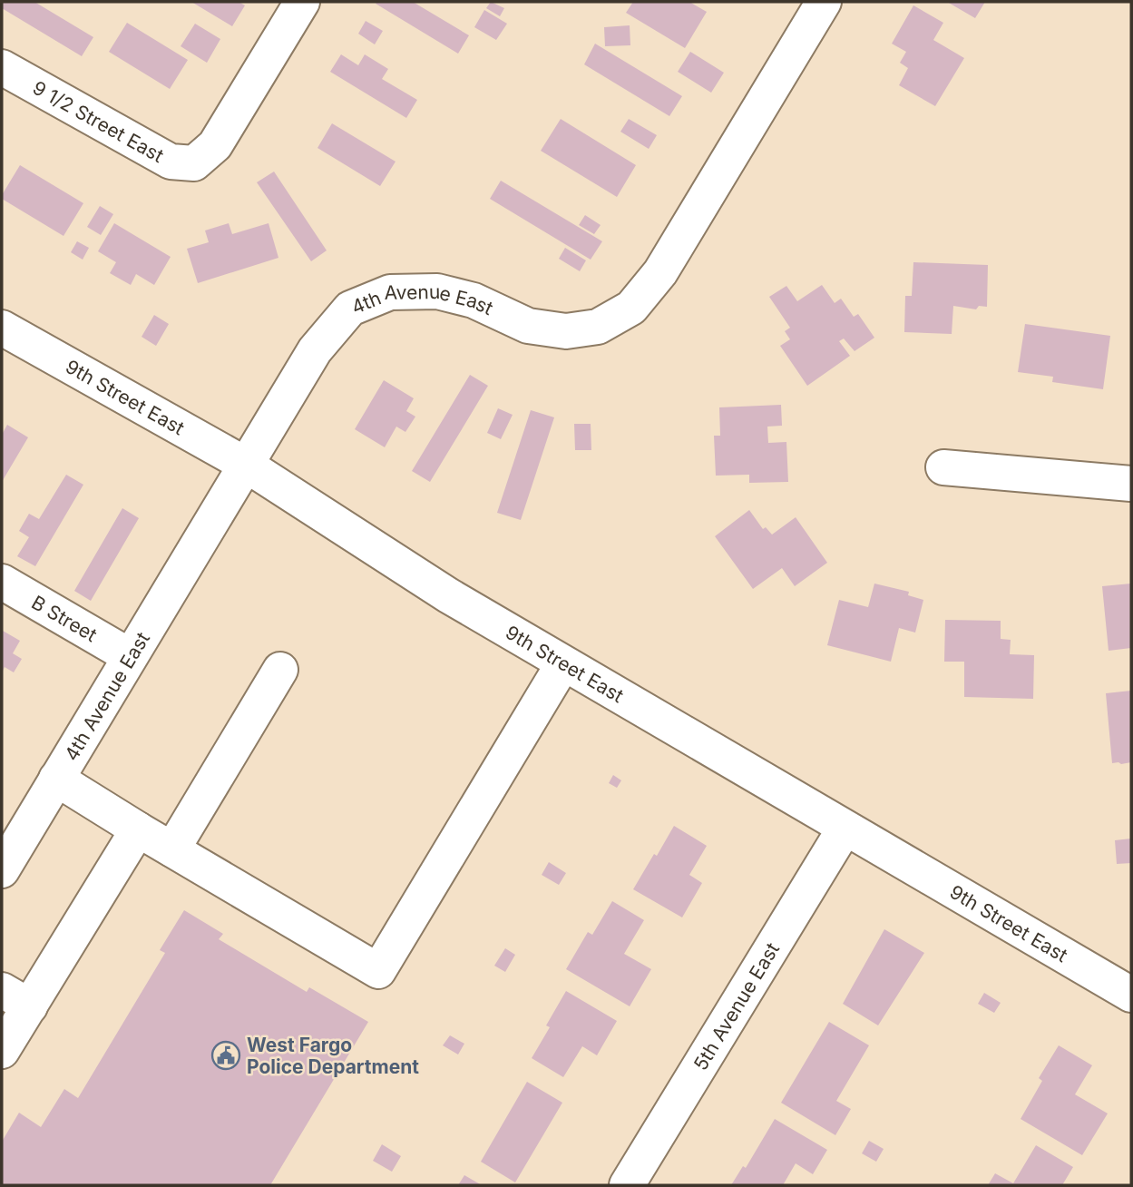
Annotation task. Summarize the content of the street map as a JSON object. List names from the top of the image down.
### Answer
{
  "streets": {
    "street": [
      "9 1/2 Street East",
      "4th Avenue East",
      "9th Street East",
      "B Street",
      "5th Avenue East"
    ]
  },
  "crossings": [
    ["4th Avenue East", "9th Street East"],
    ["4th Avenue East", "B Street"],
    ["9th Street East", "5th Avenue East"]
  ],
  "places": {
    "public building": ["West Fargo Police Department"]
  }
}
